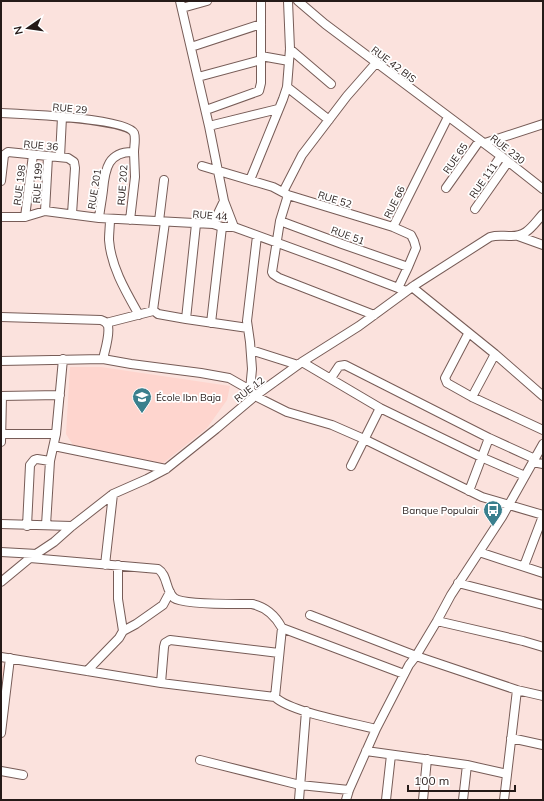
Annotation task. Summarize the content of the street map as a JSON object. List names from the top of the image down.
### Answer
{
  "streets": {
    "street": [
      "RUE 42 BIS",
      "RUE 29",
      "RUE 36",
      "RUE 230",
      "RUE 65",
      "RUE 111",
      "RUE 199",
      "RUE 198",
      "RUE 202",
      "RUE 201",
      "RUE 52",
      "RUE 66",
      "RUE 44",
      "RUE 51",
      "RUE 12"
    ]
  },
  "crossings": [
    ["RUE 42 BIS", "RUE 230"],
    ["RUE 42 BIS", "RUE 65"],
    ["RUE 42 BIS", "RUE 66"],
    ["RUE 29", "RUE 202"],
    ["RUE 29", "RUE 201"],
    ["RUE 36", "RUE 199"],
    ["RUE 36", "RUE 198"],
    ["RUE 36", "RUE 44"],
    ["RUE 230", "RUE 65"],
    ["RUE 230", "RUE 111"],
    ["RUE 199", "RUE 44"],
    ["RUE 198", "RUE 44"],
    ["RUE 202", "RUE 201"],
    ["RUE 202", "RUE 44"],
    ["RUE 201", "RUE 44"],
    ["RUE 52", "RUE 66"],
    ["RUE 66", "RUE 44"],
    ["RUE 66", "RUE 51"],
    ["RUE 44", "RUE 12"]
  ],
  "places": {
    "school or university": ["École Ibn Baja"],
    "bus stop": ["Banque Populair"]
  },
  "scale_bar": "100 m",
  "north": "left"
}
